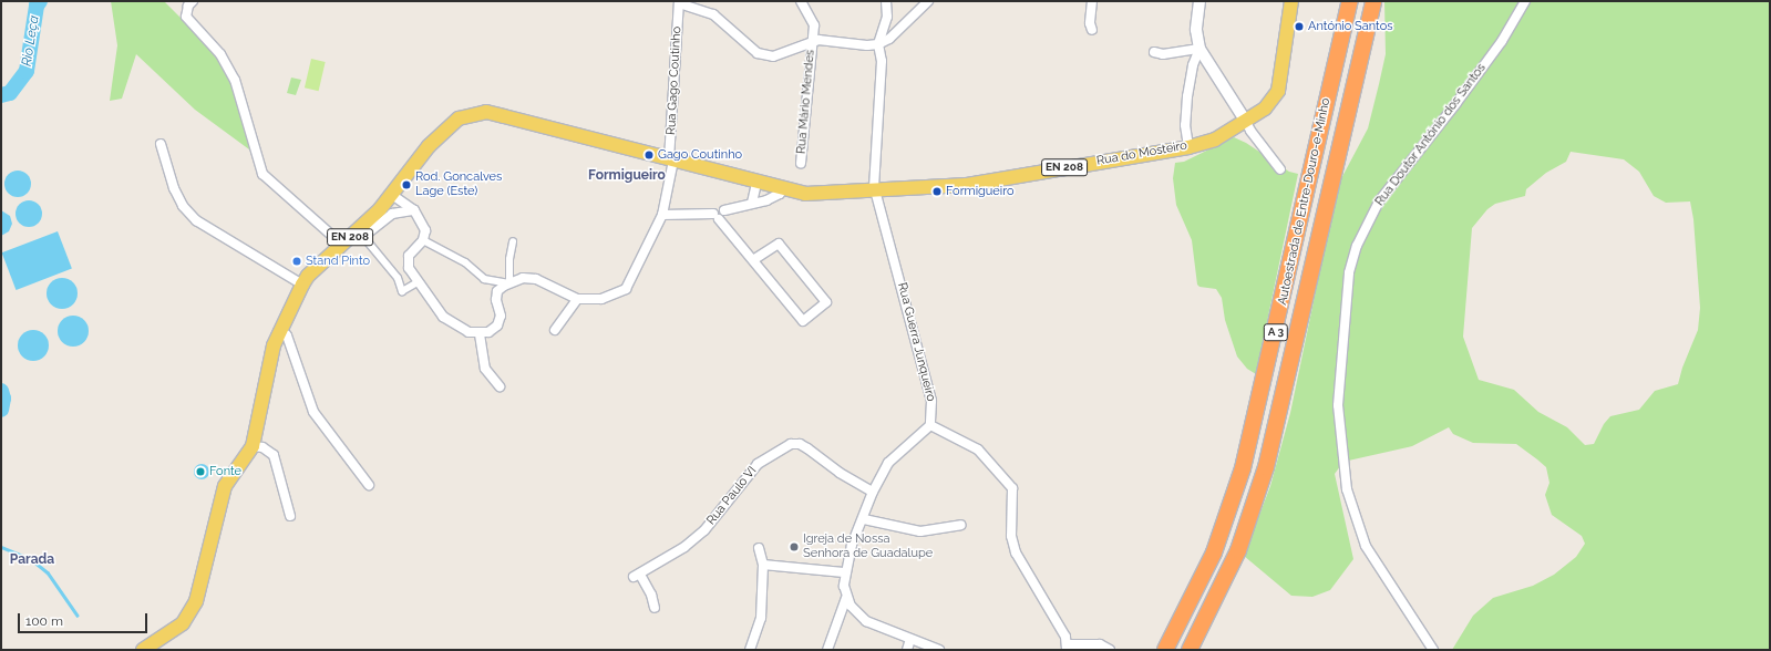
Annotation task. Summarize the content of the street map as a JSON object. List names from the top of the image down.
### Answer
{
  "streets": {
    "highway": ["Autoestrada de Entre-Douro-e-Minho", "A 3"],
    "main road": ["Rua do Mosteiro", "EN 208"],
    "street": [
      "Rua Gago Coutinho",
      "Rua Mário Mendes",
      "Rua Doutor António dos Santos",
      "Rua Guerra Junqueiro",
      "Rua Paulo VI"
    ]
  },
  "crossings": [
    ["Rua Gago Coutinho", "EN 208"],
    ["Rua do Mosteiro", "EN 208"],
    ["Rua do Mosteiro", "Rua Guerra Junqueiro"]
  ],
  "districts": ["Formigueiro", "Parada"],
  "water": ["Rio Leça"],
  "places": [
    "António Santos",
    "Gago Coutinho",
    "Rod. Goncalves Lage (Este)",
    "Formigueiro",
    "Stand Pinto",
    "Fonte",
    "Igreja de Nossa Senhora de Guadalupe"
  ],
  "scale_bar": "100 m"
}
